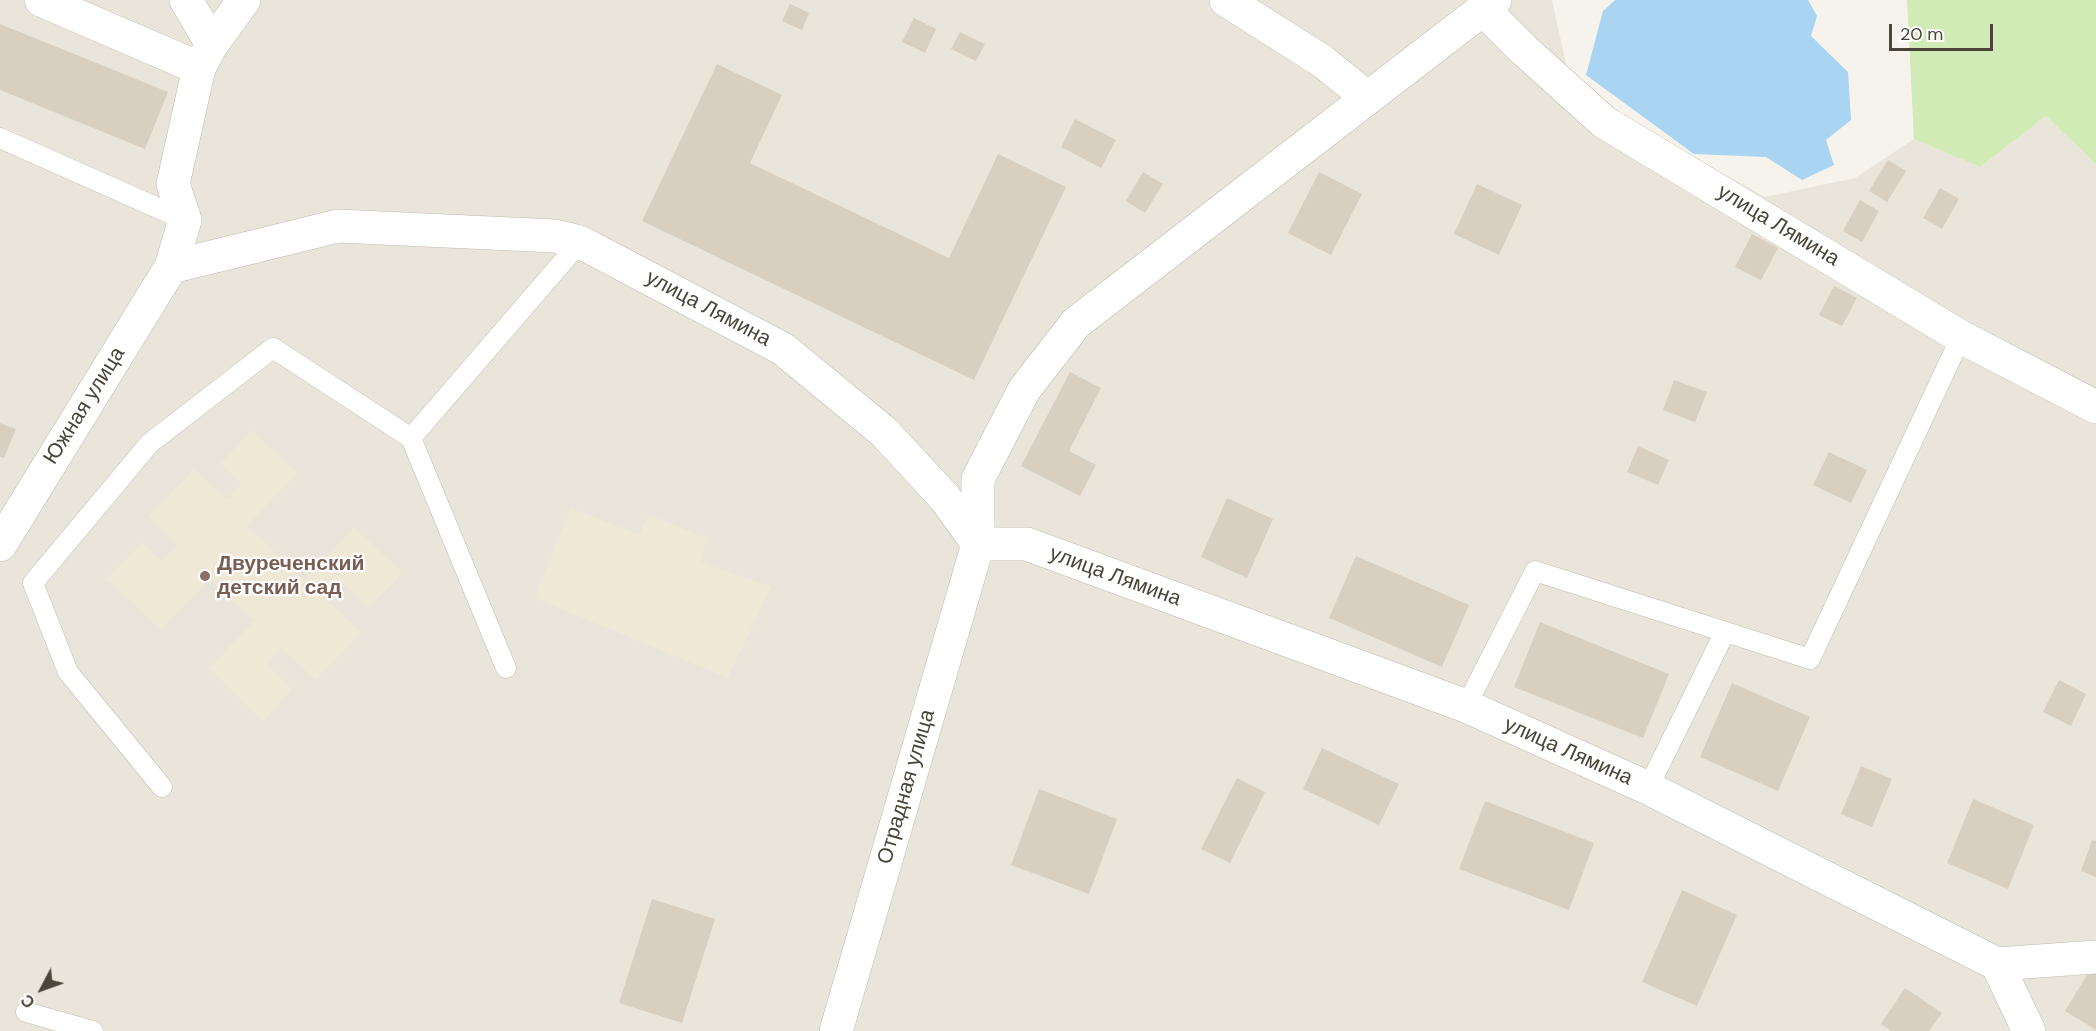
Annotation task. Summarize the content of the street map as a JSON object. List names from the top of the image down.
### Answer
{
  "streets": {
    "street": ["улица Лямина", "Южная улица", "Отрадная улица"]
  },
  "crossings": [
    ["улица Лямина", "Южная улица"],
    ["улица Лямина", "Отрадная улица"]
  ],
  "places": ["Двуреченский детский сад"],
  "scale_bar": "20 m",
  "north": "bottom left"
}
